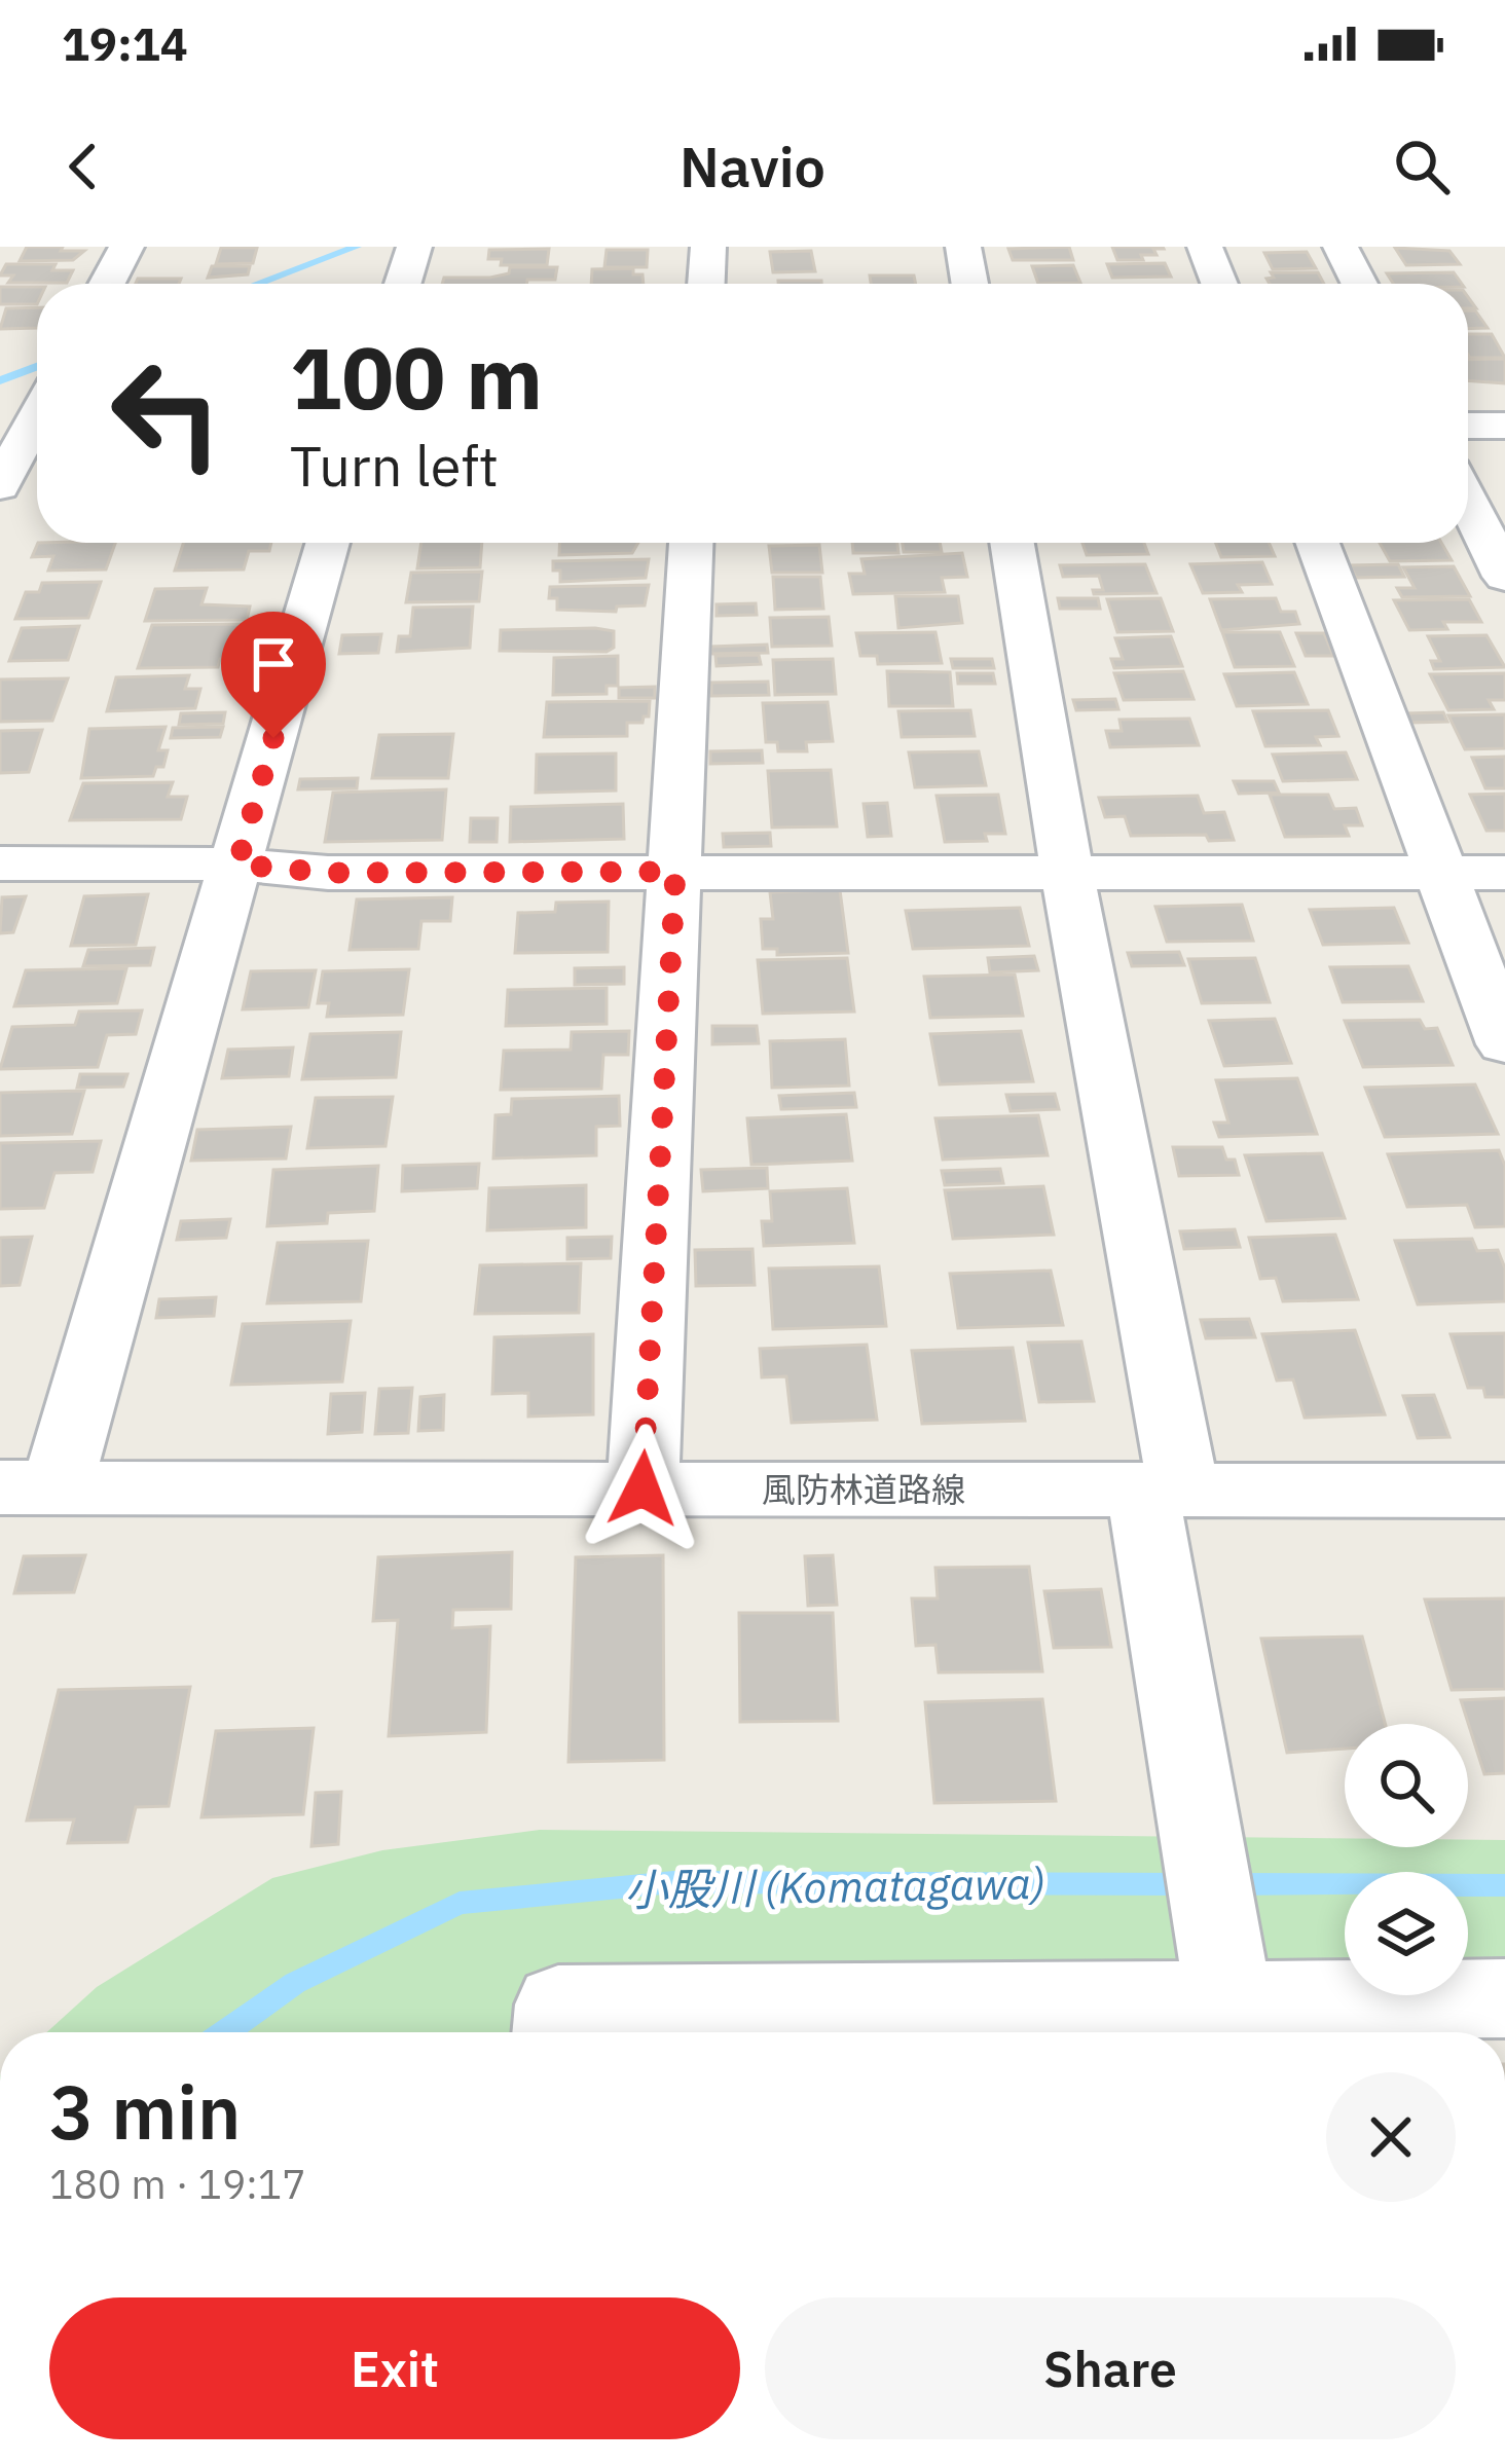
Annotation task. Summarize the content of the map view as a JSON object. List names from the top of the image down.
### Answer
{
  "streets": {
    "street": ["風防林道路線"]
  },
  "water": ["小股川 (Komatagawa)"],
  "page": {
    "status": "19:14",
    "header": "Navio",
    "turn": ["100 m", "Turn left"],
    "heading": ["3 min", "180 m · 19:17"],
    "buttons": ["Exit", "Share"]
  }
}
